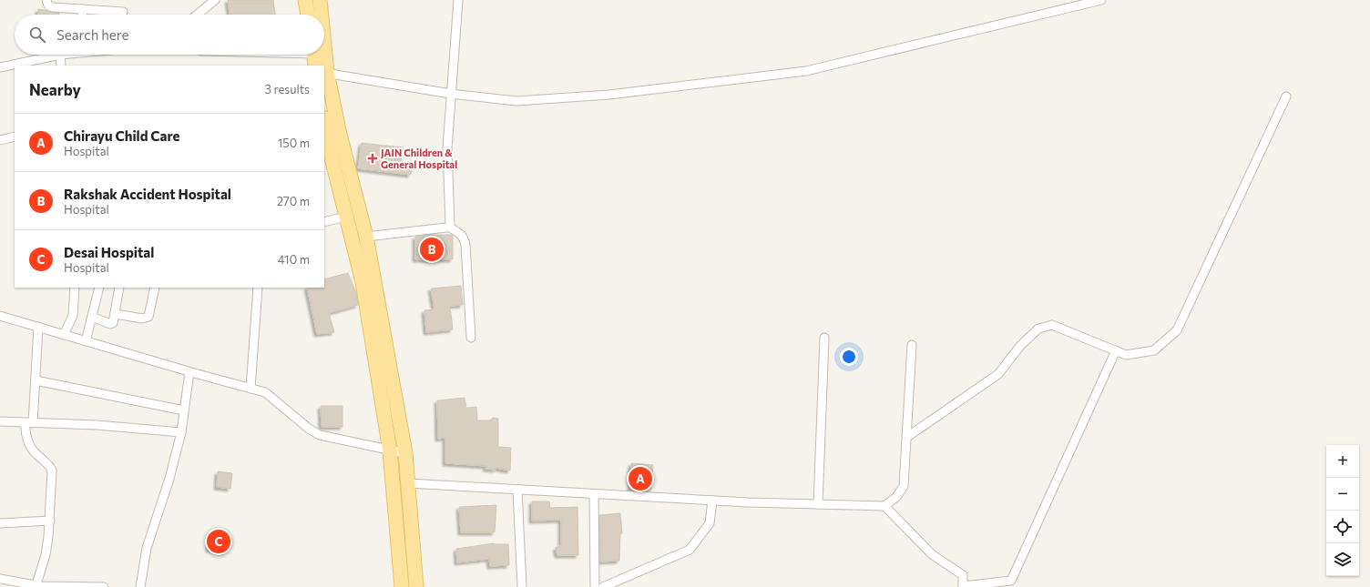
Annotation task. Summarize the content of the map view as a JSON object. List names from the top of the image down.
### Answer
{
  "places": {
    "health": ["JAIN Children & General Hospital"]
  },
  "page": {
    "search": "Search here",
    "heading": ["Nearby", "3 results"],
    "list": [
      {
        "mark": "A",
        "name": "Chirayu Child Care",
        "note": "Hospital",
        "value": "150 m"
      },
      {
        "mark": "B",
        "name": "Rakshak Accident Hospital",
        "note": "Hospital",
        "value": "270 m"
      },
      {
        "mark": "C",
        "name": "Desai Hospital",
        "note": "Hospital",
        "value": "410 m"
      }
    ],
    "pins": ["B", "A", "C"],
    "map_buttons": ["+", "−"]
  }
}
